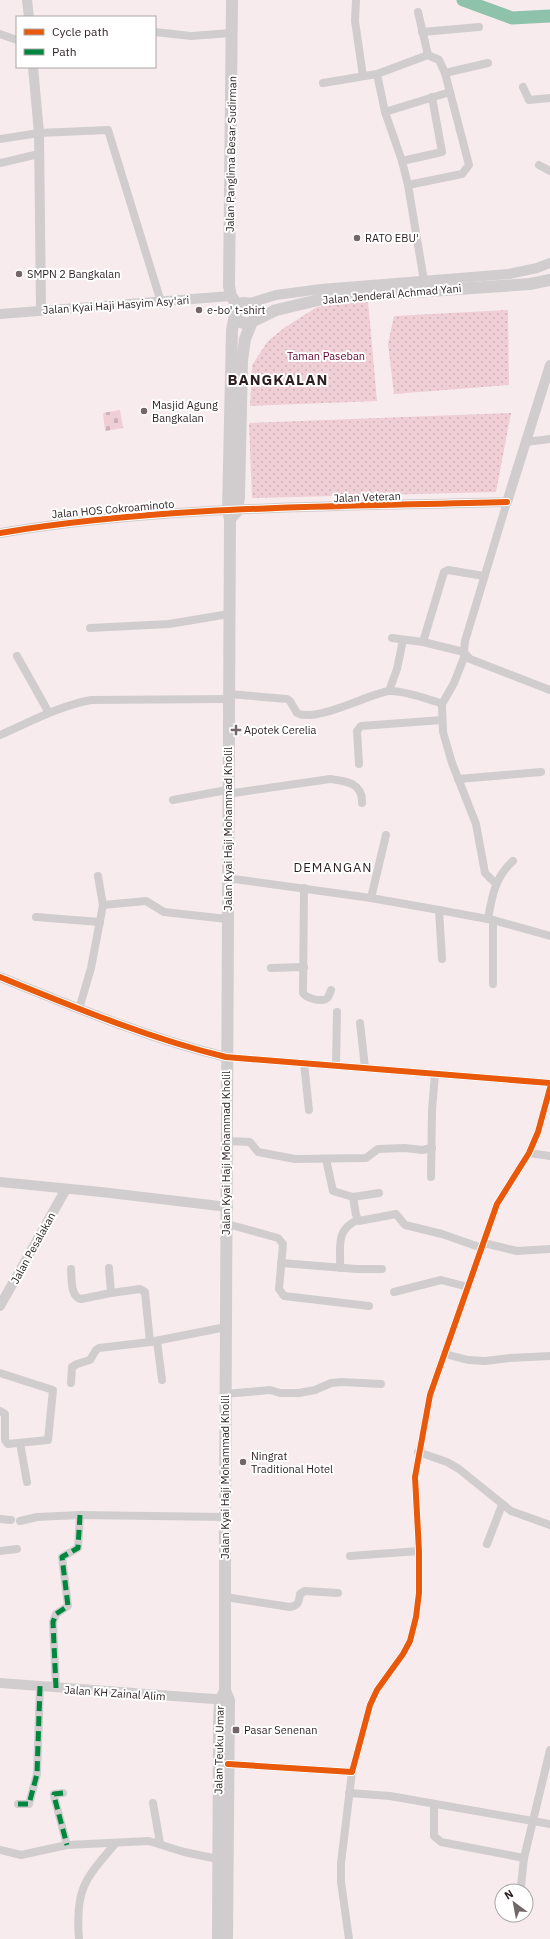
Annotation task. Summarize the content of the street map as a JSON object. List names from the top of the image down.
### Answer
{
  "streets": {
    "main road": [
      "Jalan Panglima Besar Sudirman",
      "Jalan Jenderal Achmad Yani",
      "Jalan Kyai Haji Mohammad Kholil",
      "Jalan Teuku Umar"
    ],
    "street": [
      "Jalan Kyai Haji Hasyim Asy'ari",
      "Jalan Veteran",
      "Jalan HOS Cokroaminoto",
      "Jalan Pesalakan",
      "Jalan KH Zainal Alim"
    ]
  },
  "crossings": [
    ["Jalan Panglima Besar Sudirman", "Jalan Jenderal Achmad Yani"],
    ["Jalan Panglima Besar Sudirman", "Jalan Kyai Haji Hasyim Asy'ari"],
    ["Jalan Panglima Besar Sudirman", "Jalan Kyai Haji Mohammad Kholil"],
    ["Jalan Jenderal Achmad Yani", "Jalan Kyai Haji Hasyim Asy'ari"],
    ["Jalan Veteran", "Jalan HOS Cokroaminoto"],
    ["Jalan Veteran", "Jalan Kyai Haji Mohammad Kholil"],
    ["Jalan HOS Cokroaminoto", "Jalan Kyai Haji Mohammad Kholil"],
    ["Jalan Kyai Haji Mohammad Kholil", "Jalan KH Zainal Alim"],
    ["Jalan Kyai Haji Mohammad Kholil", "Jalan Teuku Umar"],
    ["Jalan KH Zainal Alim", "Jalan Teuku Umar"]
  ],
  "districts": ["BANGKALAN", "DEMANGAN"],
  "parks": ["Taman Paseban"],
  "places": {
    "other": [
      "RATO EBU'",
      "SMPN 2 Bangkalan",
      "e-bo' t-shirt",
      "Masjid Agung Bangkalan",
      "Ningrat Traditional Hotel"
    ],
    "health": ["Apotek Cerelia"],
    "transit": ["Pasar Senenan"]
  },
  "legend": ["Cycle path", "Path"],
  "north": "top left"
}
